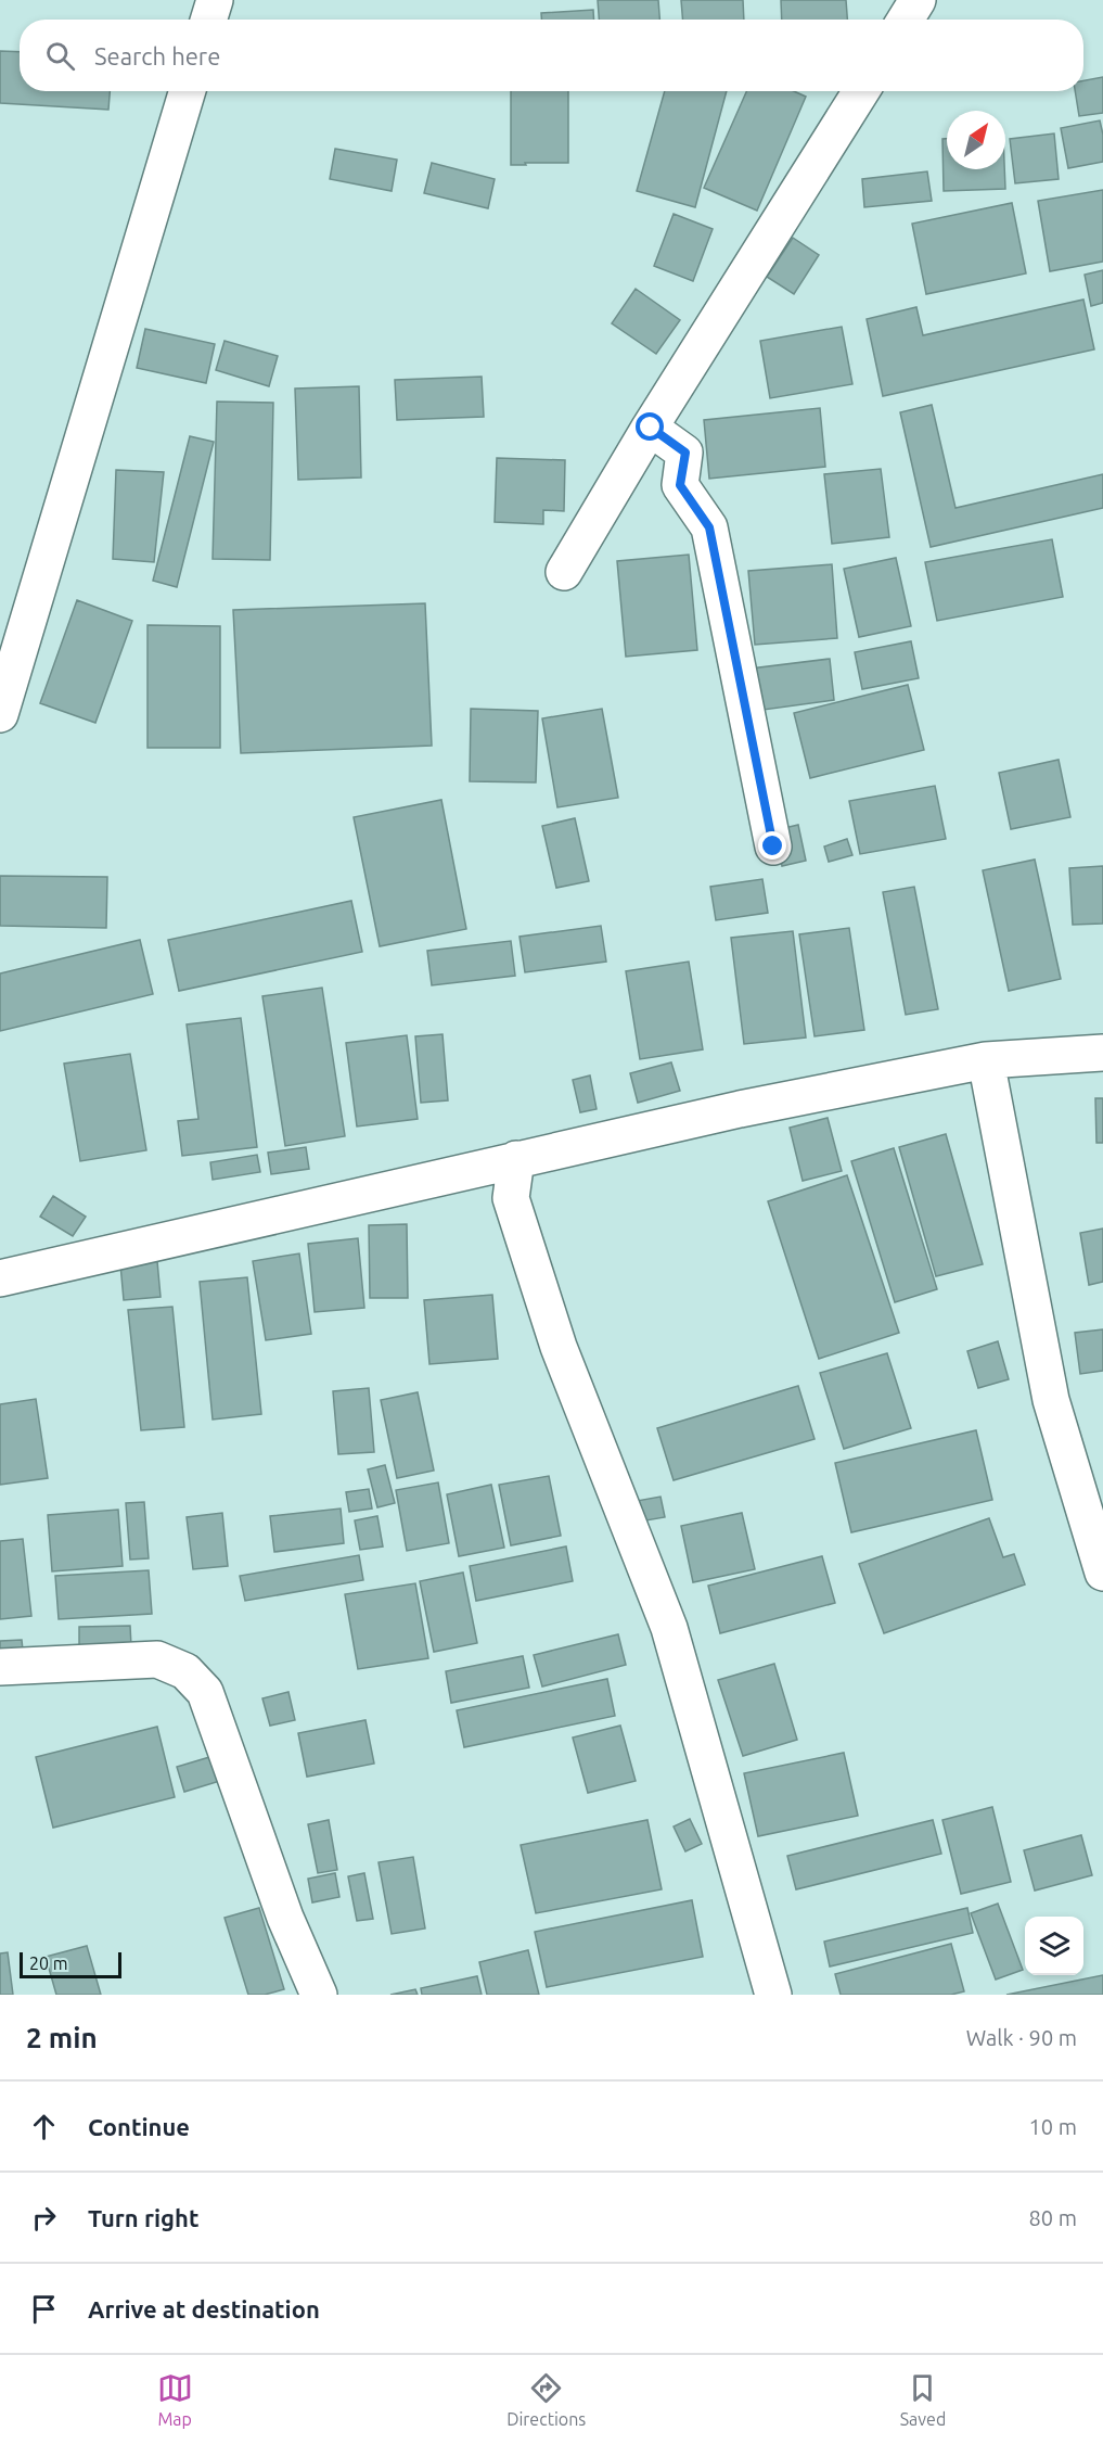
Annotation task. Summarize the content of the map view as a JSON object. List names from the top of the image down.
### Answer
{
  "scale_bar": "20 m",
  "north": "top right",
  "page": {
    "search": "Search here",
    "scale": "20 m",
    "heading": ["2 min", "Walk · 90 m"],
    "list": [
      ["Continue", "10 m"],
      ["Turn right", "80 m"],
      "Arrive at destination"
    ],
    "nav": ["Map", "Directions", "Saved"]
  }
}
